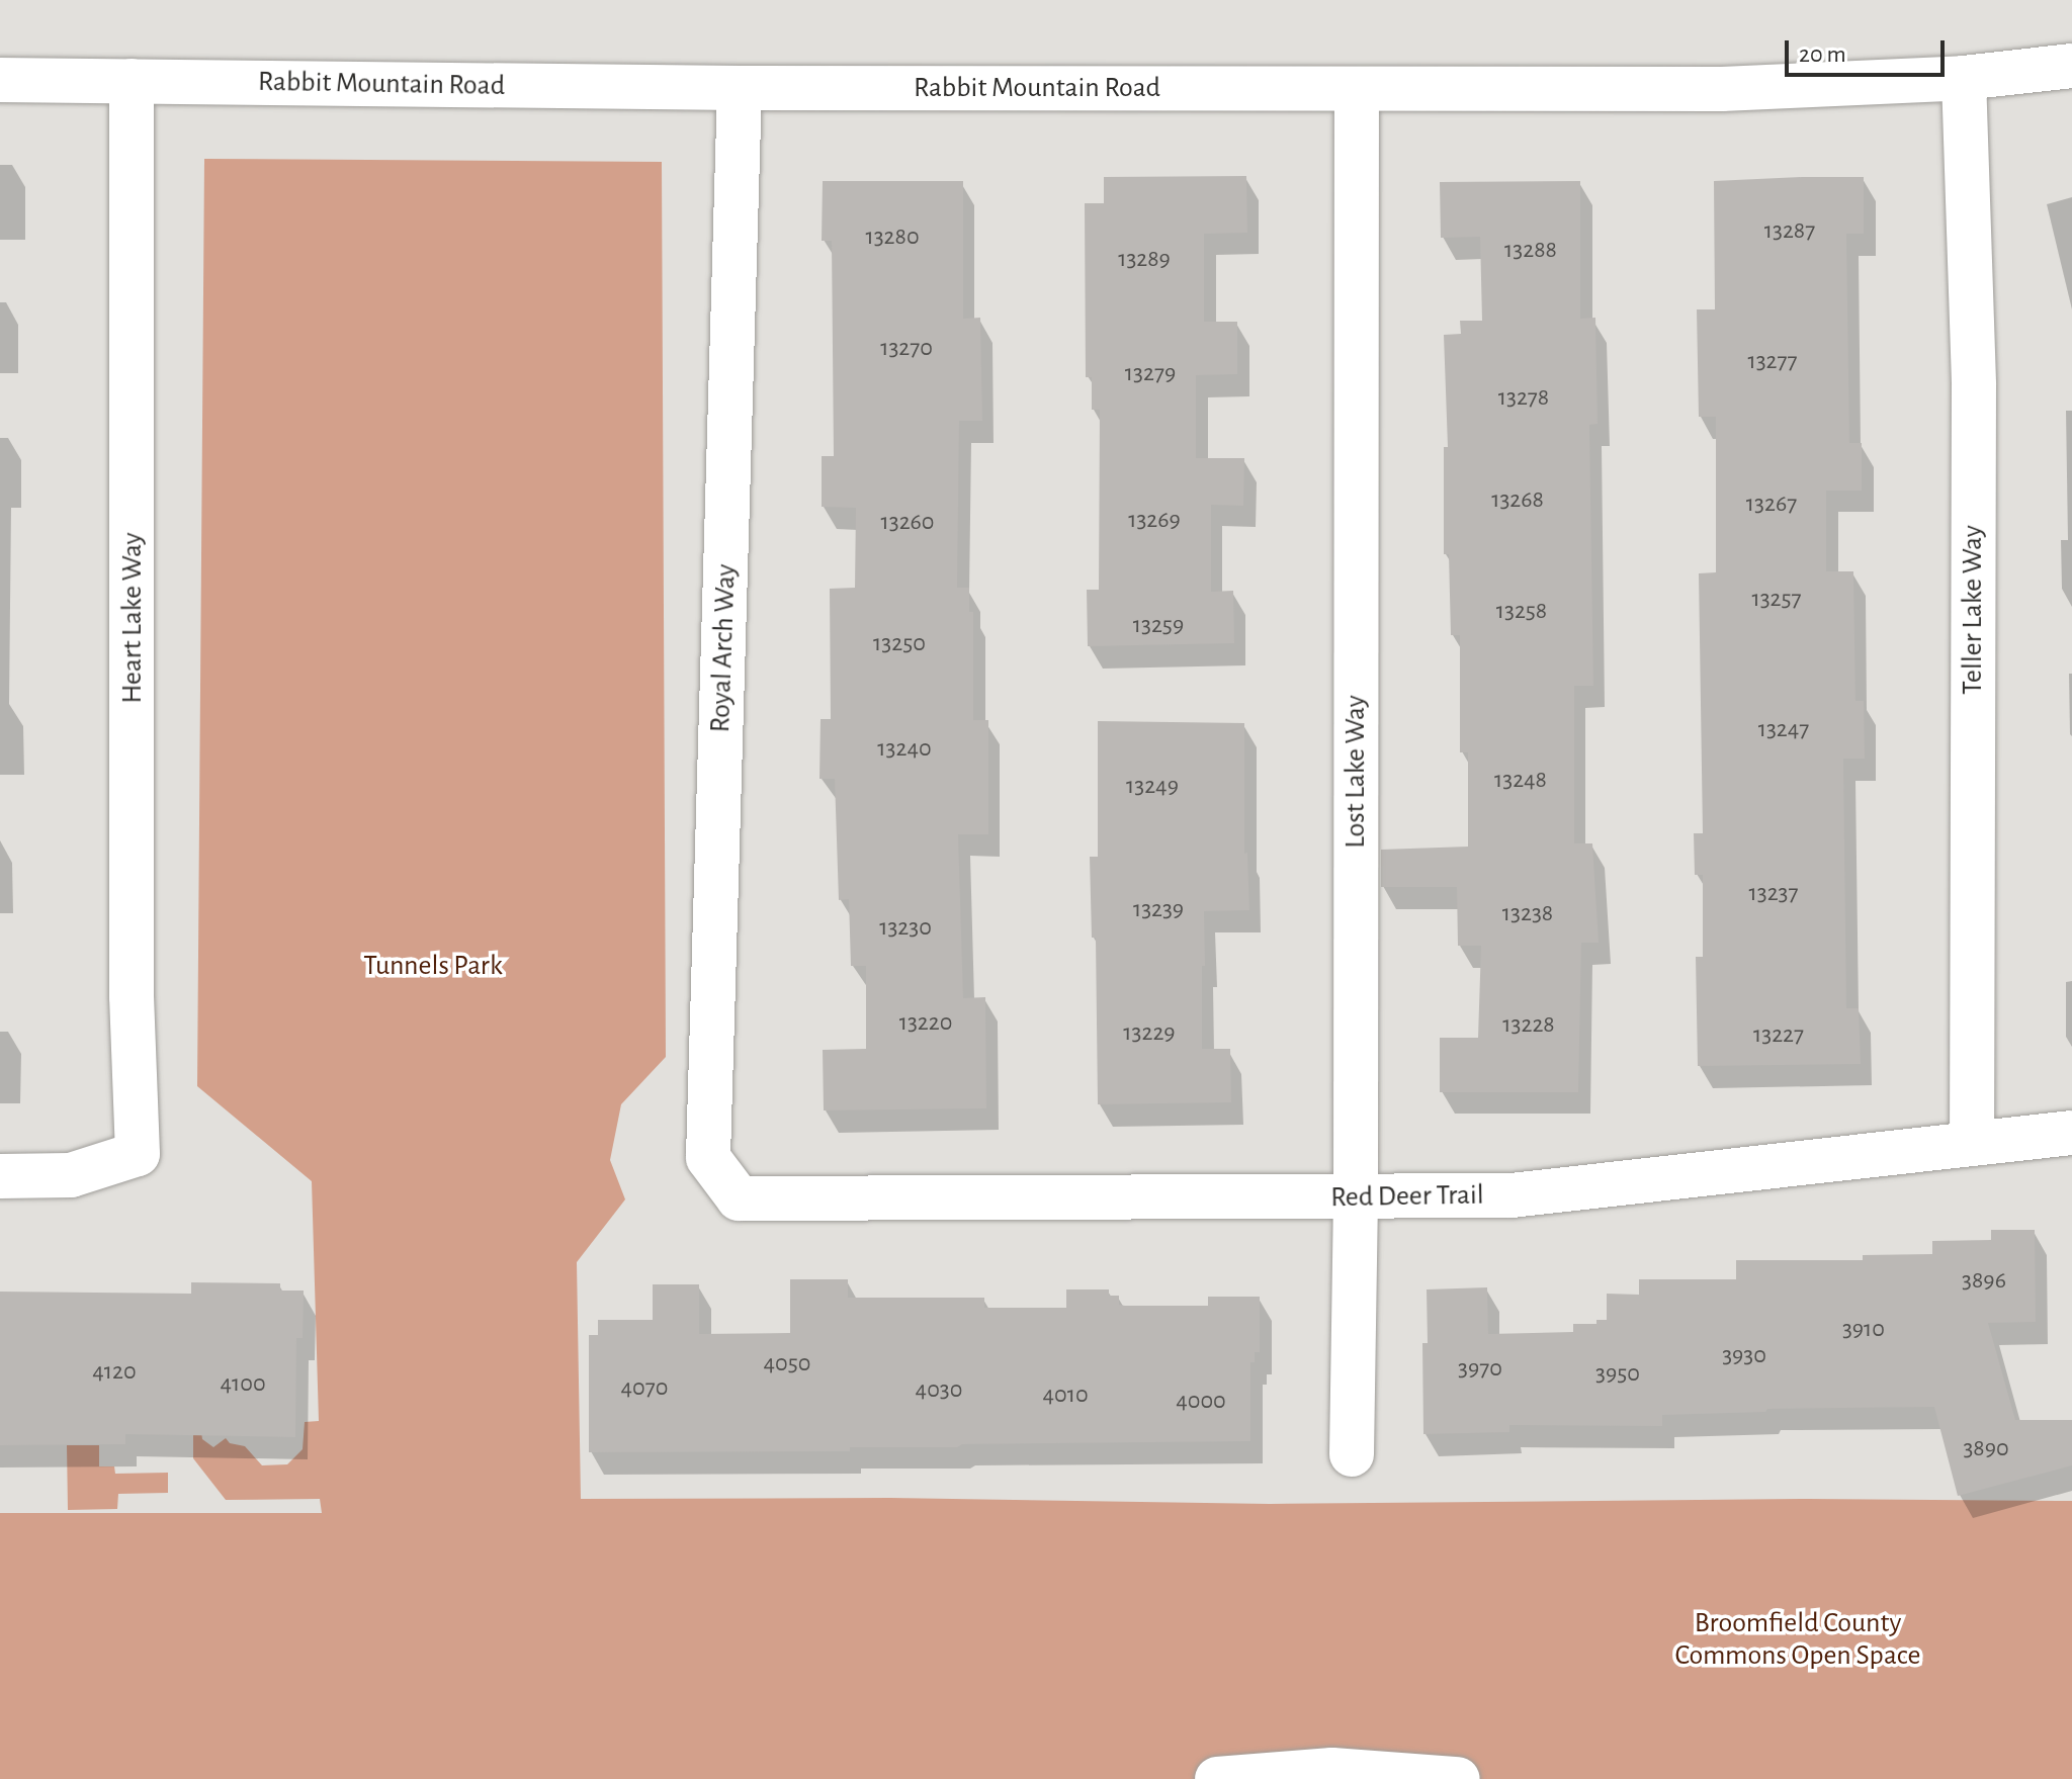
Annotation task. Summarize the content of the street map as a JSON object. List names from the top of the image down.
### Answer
{
  "streets": {
    "street": [
      "Rabbit Mountain Road",
      "Teller Lake Way",
      "Heart Lake Way",
      "Royal Arch Way",
      "Lost Lake Way",
      "Red Deer Trail"
    ]
  },
  "crossings": [
    ["Rabbit Mountain Road", "Teller Lake Way"],
    ["Rabbit Mountain Road", "Heart Lake Way"],
    ["Rabbit Mountain Road", "Royal Arch Way"],
    ["Rabbit Mountain Road", "Lost Lake Way"],
    ["Teller Lake Way", "Red Deer Trail"],
    ["Royal Arch Way", "Red Deer Trail"],
    ["Lost Lake Way", "Red Deer Trail"]
  ],
  "parks": ["Tunnels Park", "Broomfield County Commons Open Space"],
  "house_numbers": [
    "13287",
    "13280",
    "13288",
    "13289",
    "13270",
    "13277",
    "13279",
    "13278",
    "13268",
    "13267",
    "13269",
    "13260",
    "13257",
    "13258",
    "13259",
    "13250",
    "13247",
    "13240",
    "13248",
    "13249",
    "13237",
    "13239",
    "13238",
    "13230",
    "13220",
    "13228",
    "13229",
    "13227",
    "3896",
    "3910",
    "3930",
    "4050",
    "3970",
    "4120",
    "3950",
    "4100",
    "4070",
    "4030",
    "4010",
    "4000",
    "3890"
  ],
  "scale_bar": "20 m"
}
